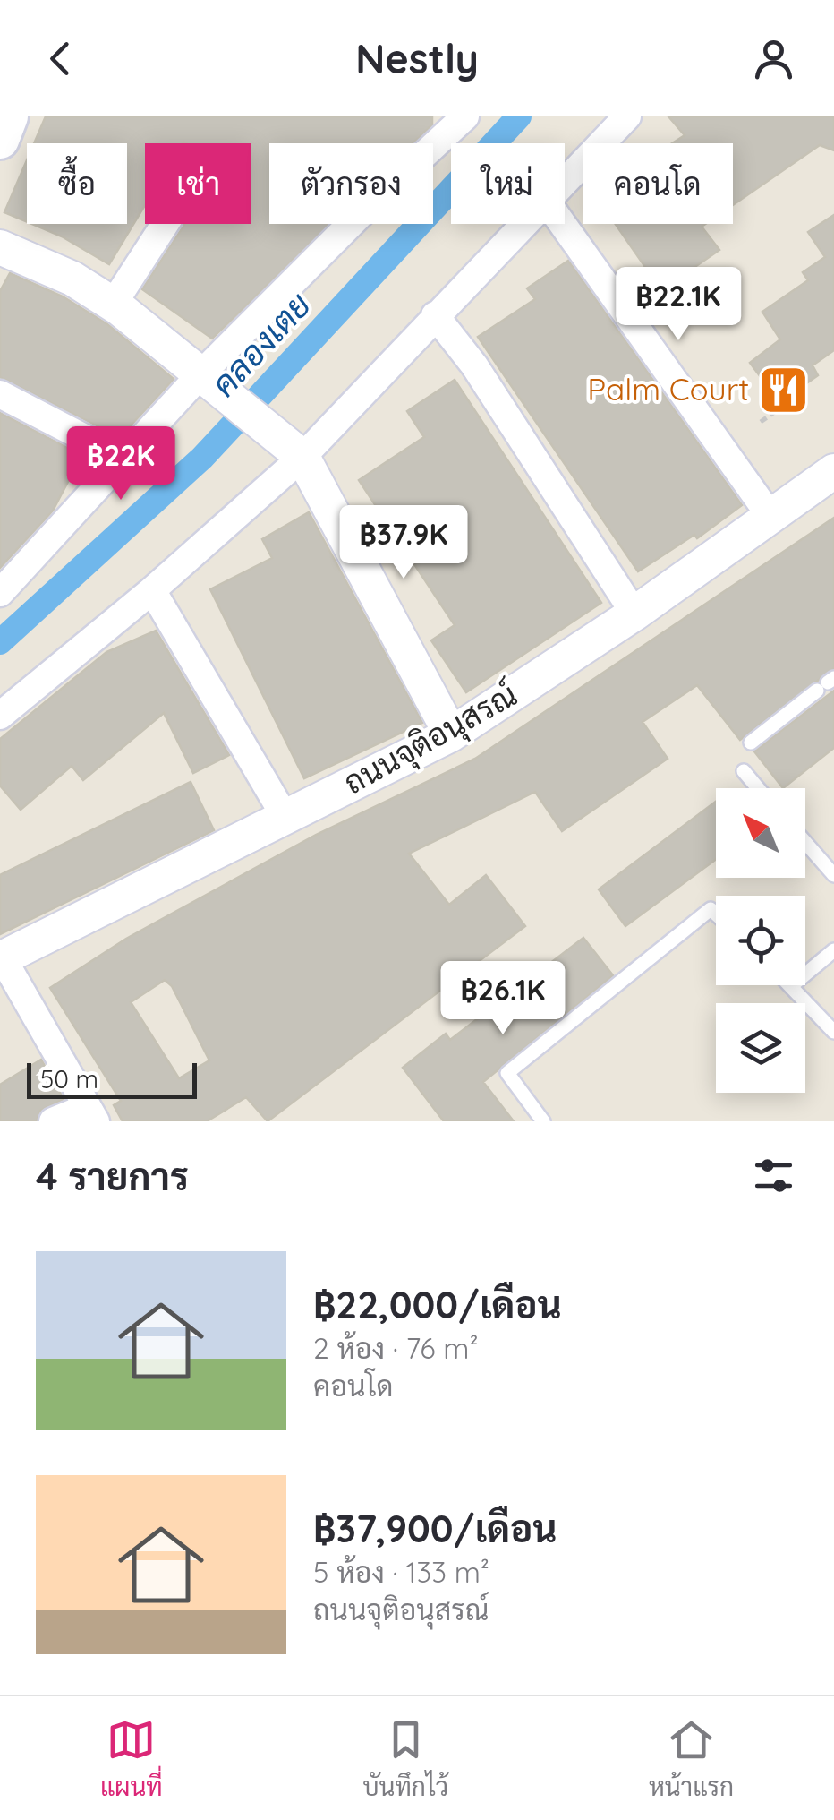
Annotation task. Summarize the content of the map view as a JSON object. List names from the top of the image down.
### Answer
{
  "streets": {
    "street": ["ถนนจุติอนุสรณ์"]
  },
  "water": ["คลองเตย"],
  "places": {
    "restaurant": ["Palm Court"]
  },
  "scale_bar": "50 m",
  "north": "top left",
  "page": {
    "header": "Nestly",
    "chip": [
      "ซื้อ",
      "เช่า",
      "ตัวกรอง",
      "ใหม่",
      "คอนโด"
    ],
    "price": [
      "฿22.1K",
      "฿22K",
      "฿37.9K",
      "฿26.1K"
    ],
    "scale": "50 m",
    "heading": "4 รายการ",
    "list": [
      {
        "name": "฿22,000/เดือน",
        "note": "2 ห้อง · 76 m² · คอนโด"
      },
      {
        "name": "฿37,900/เดือน",
        "note": "5 ห้อง · 133 m² · ถนนจุติอนุสรณ์"
      }
    ],
    "tabs": ["แผนที่", "บันทึกไว้", "หน้าแรก"]
  }
}
